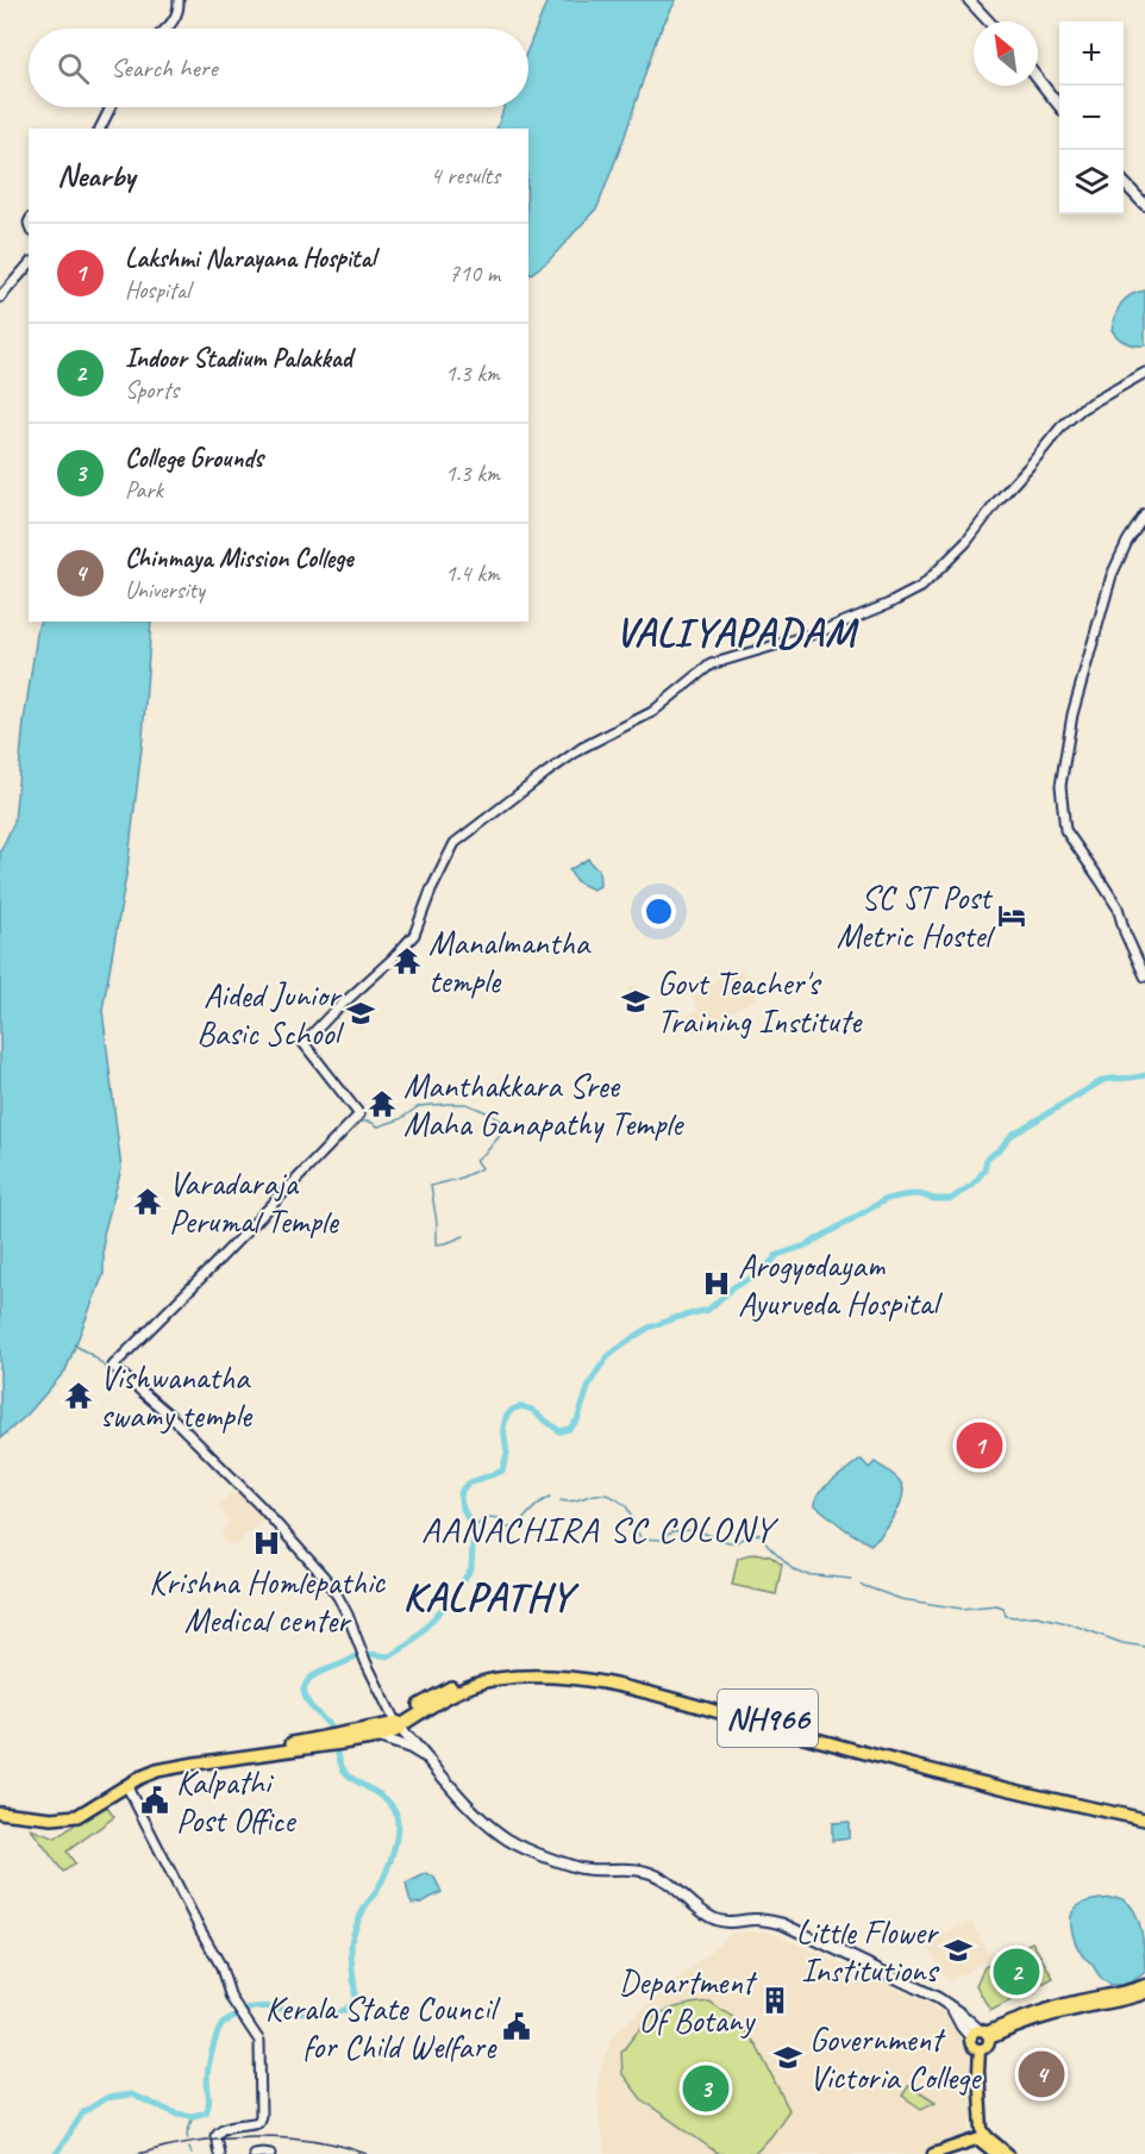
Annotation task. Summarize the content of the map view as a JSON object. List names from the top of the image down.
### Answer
{
  "streets": {
    "highway": ["NH966"]
  },
  "districts": ["VALIYAPADAM", "AANACHIRA SC COLONY", "KALPATHY"],
  "places": {
    "hotel": ["SC ST Post Metric Hostel"],
    "temple": [
      "Manalmantha temple",
      "Manthakkara Sree Maha Ganapathy Temple",
      "Varadaraja Perumal Temple",
      "Vishwanatha swamy temple"
    ],
    "school or university": [
      "Govt Teacher's Training Institute",
      "Aided Junior Basic School",
      "Little Flower Institutions",
      "Government Victoria College"
    ],
    "hospital": ["Arogyodayam Ayurveda Hospital", "Krishna Homlepathic Medical center"],
    "public building": ["Kalpathi Post Office", "Kerala State Council for Child Welfare"],
    "building": ["Department Of Botany"]
  },
  "north": "top left",
  "page": {
    "map_buttons": ["+", "−"],
    "search": "Search here",
    "heading": ["Nearby", "4 results"],
    "list": [
      {
        "mark": "1",
        "name": "Lakshmi Narayana Hospital",
        "note": "Hospital",
        "value": "710 m"
      },
      {
        "mark": "2",
        "name": "Indoor Stadium Palakkad",
        "note": "Sports",
        "value": "1.3 km"
      },
      {
        "mark": "3",
        "name": "College Grounds",
        "note": "Park",
        "value": "1.3 km"
      },
      {
        "mark": "4",
        "name": "Chinmaya Mission College",
        "note": "University",
        "value": "1.4 km"
      }
    ],
    "pins": [
      "1",
      "2",
      "4",
      "3"
    ]
  }
}
